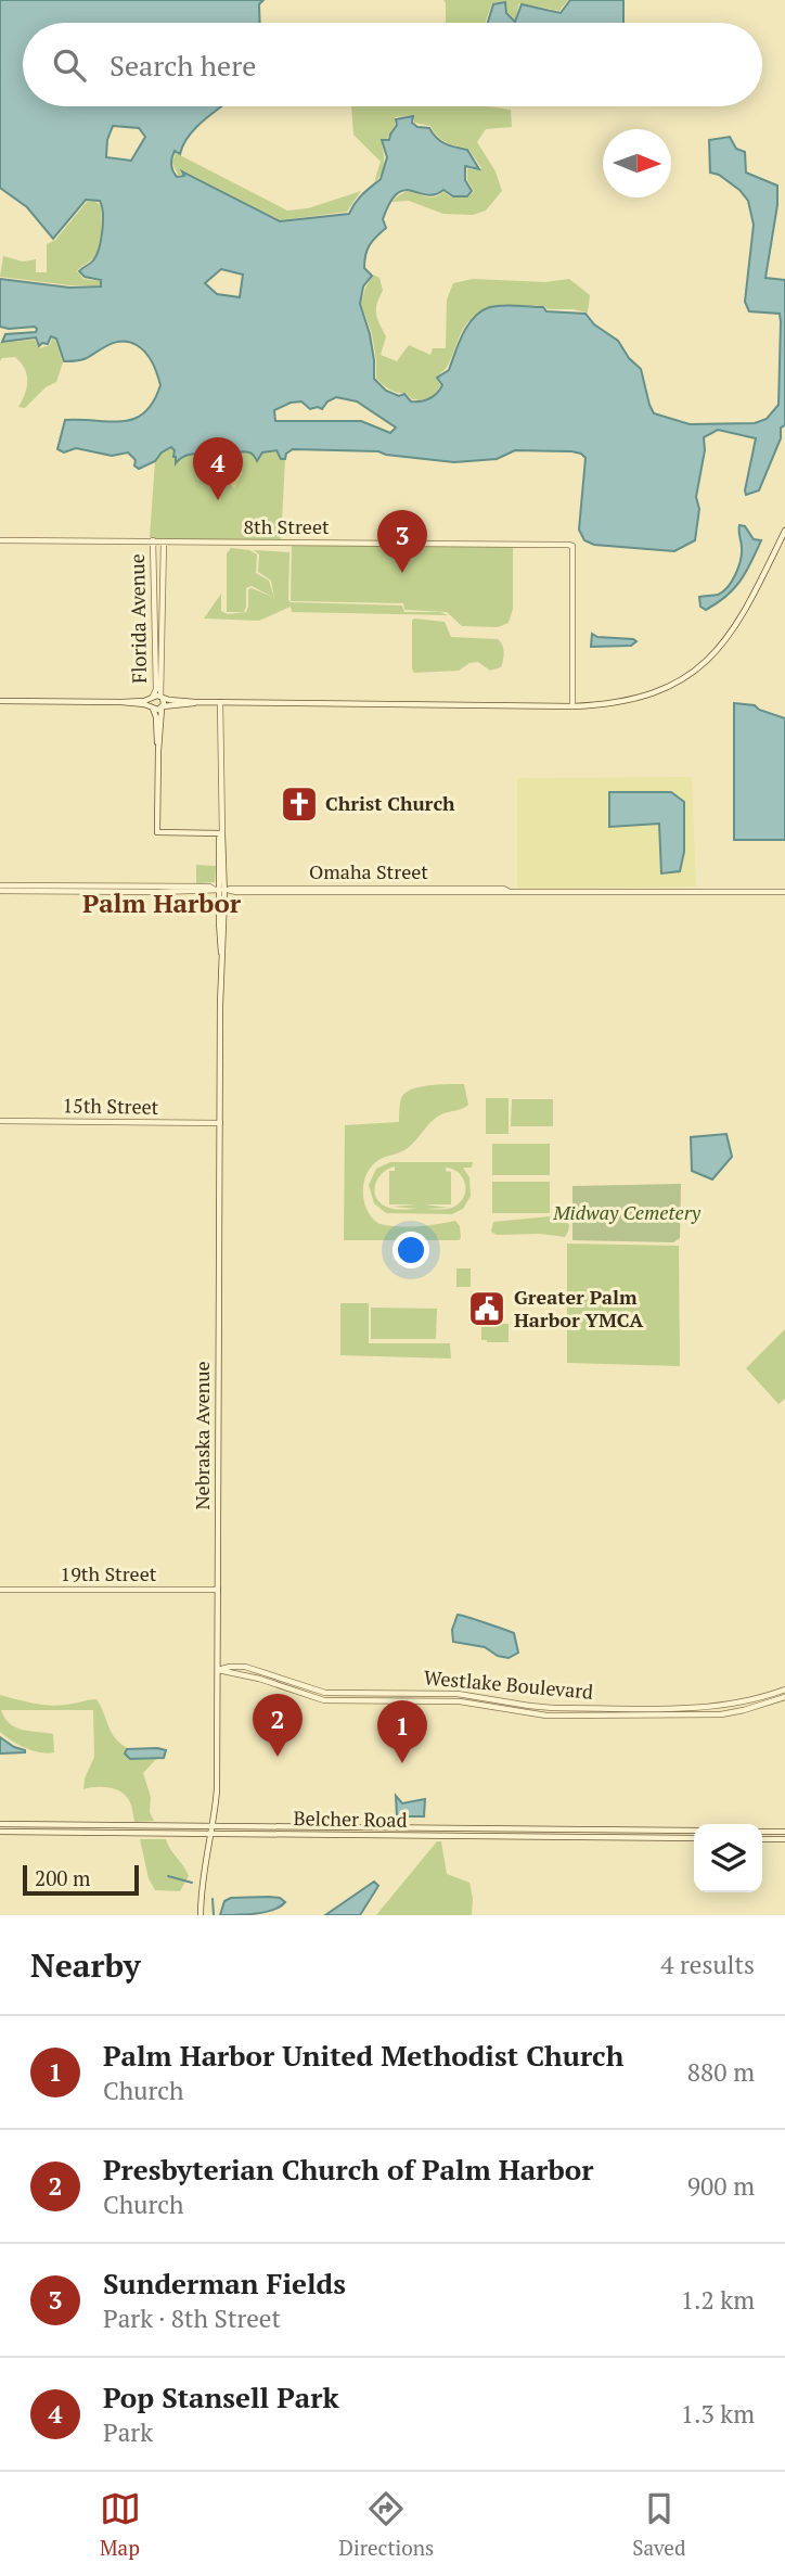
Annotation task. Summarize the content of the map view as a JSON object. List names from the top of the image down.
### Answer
{
  "streets": {
    "main road": [
      "8th Street",
      "Florida Avenue",
      "Omaha Street",
      "15th Street",
      "Nebraska Avenue",
      "19th Street",
      "Westlake Boulevard",
      "Belcher Road"
    ]
  },
  "crossings": [
    ["8th Street", "Florida Avenue"],
    ["Florida Avenue", "Nebraska Avenue"],
    ["Omaha Street", "Nebraska Avenue"],
    ["15th Street", "Nebraska Avenue"],
    ["Nebraska Avenue", "19th Street"],
    ["Nebraska Avenue", "Westlake Boulevard"],
    ["Nebraska Avenue", "Belcher Road"]
  ],
  "districts": ["Palm Harbor"],
  "parks": ["Midway Cemetery"],
  "places": {
    "church": ["Christ Church"],
    "public building": ["Greater Palm Harbor YMCA"]
  },
  "scale_bar": "200 m",
  "north": "right",
  "page": {
    "search": "Search here",
    "pins": [
      "4",
      "3",
      "2",
      "1"
    ],
    "scale": "200 m",
    "heading": ["Nearby", "4 results"],
    "list": [
      {
        "mark": "1",
        "name": "Palm Harbor United Methodist Church",
        "note": "Church",
        "value": "880 m"
      },
      {
        "mark": "2",
        "name": "Presbyterian Church of Palm Harbor",
        "note": "Church",
        "value": "900 m"
      },
      {
        "mark": "3",
        "name": "Sunderman Fields",
        "note": "Park · 8th Street",
        "value": "1.2 km"
      },
      {
        "mark": "4",
        "name": "Pop Stansell Park",
        "note": "Park",
        "value": "1.3 km"
      }
    ],
    "nav": ["Map", "Directions", "Saved"]
  }
}
